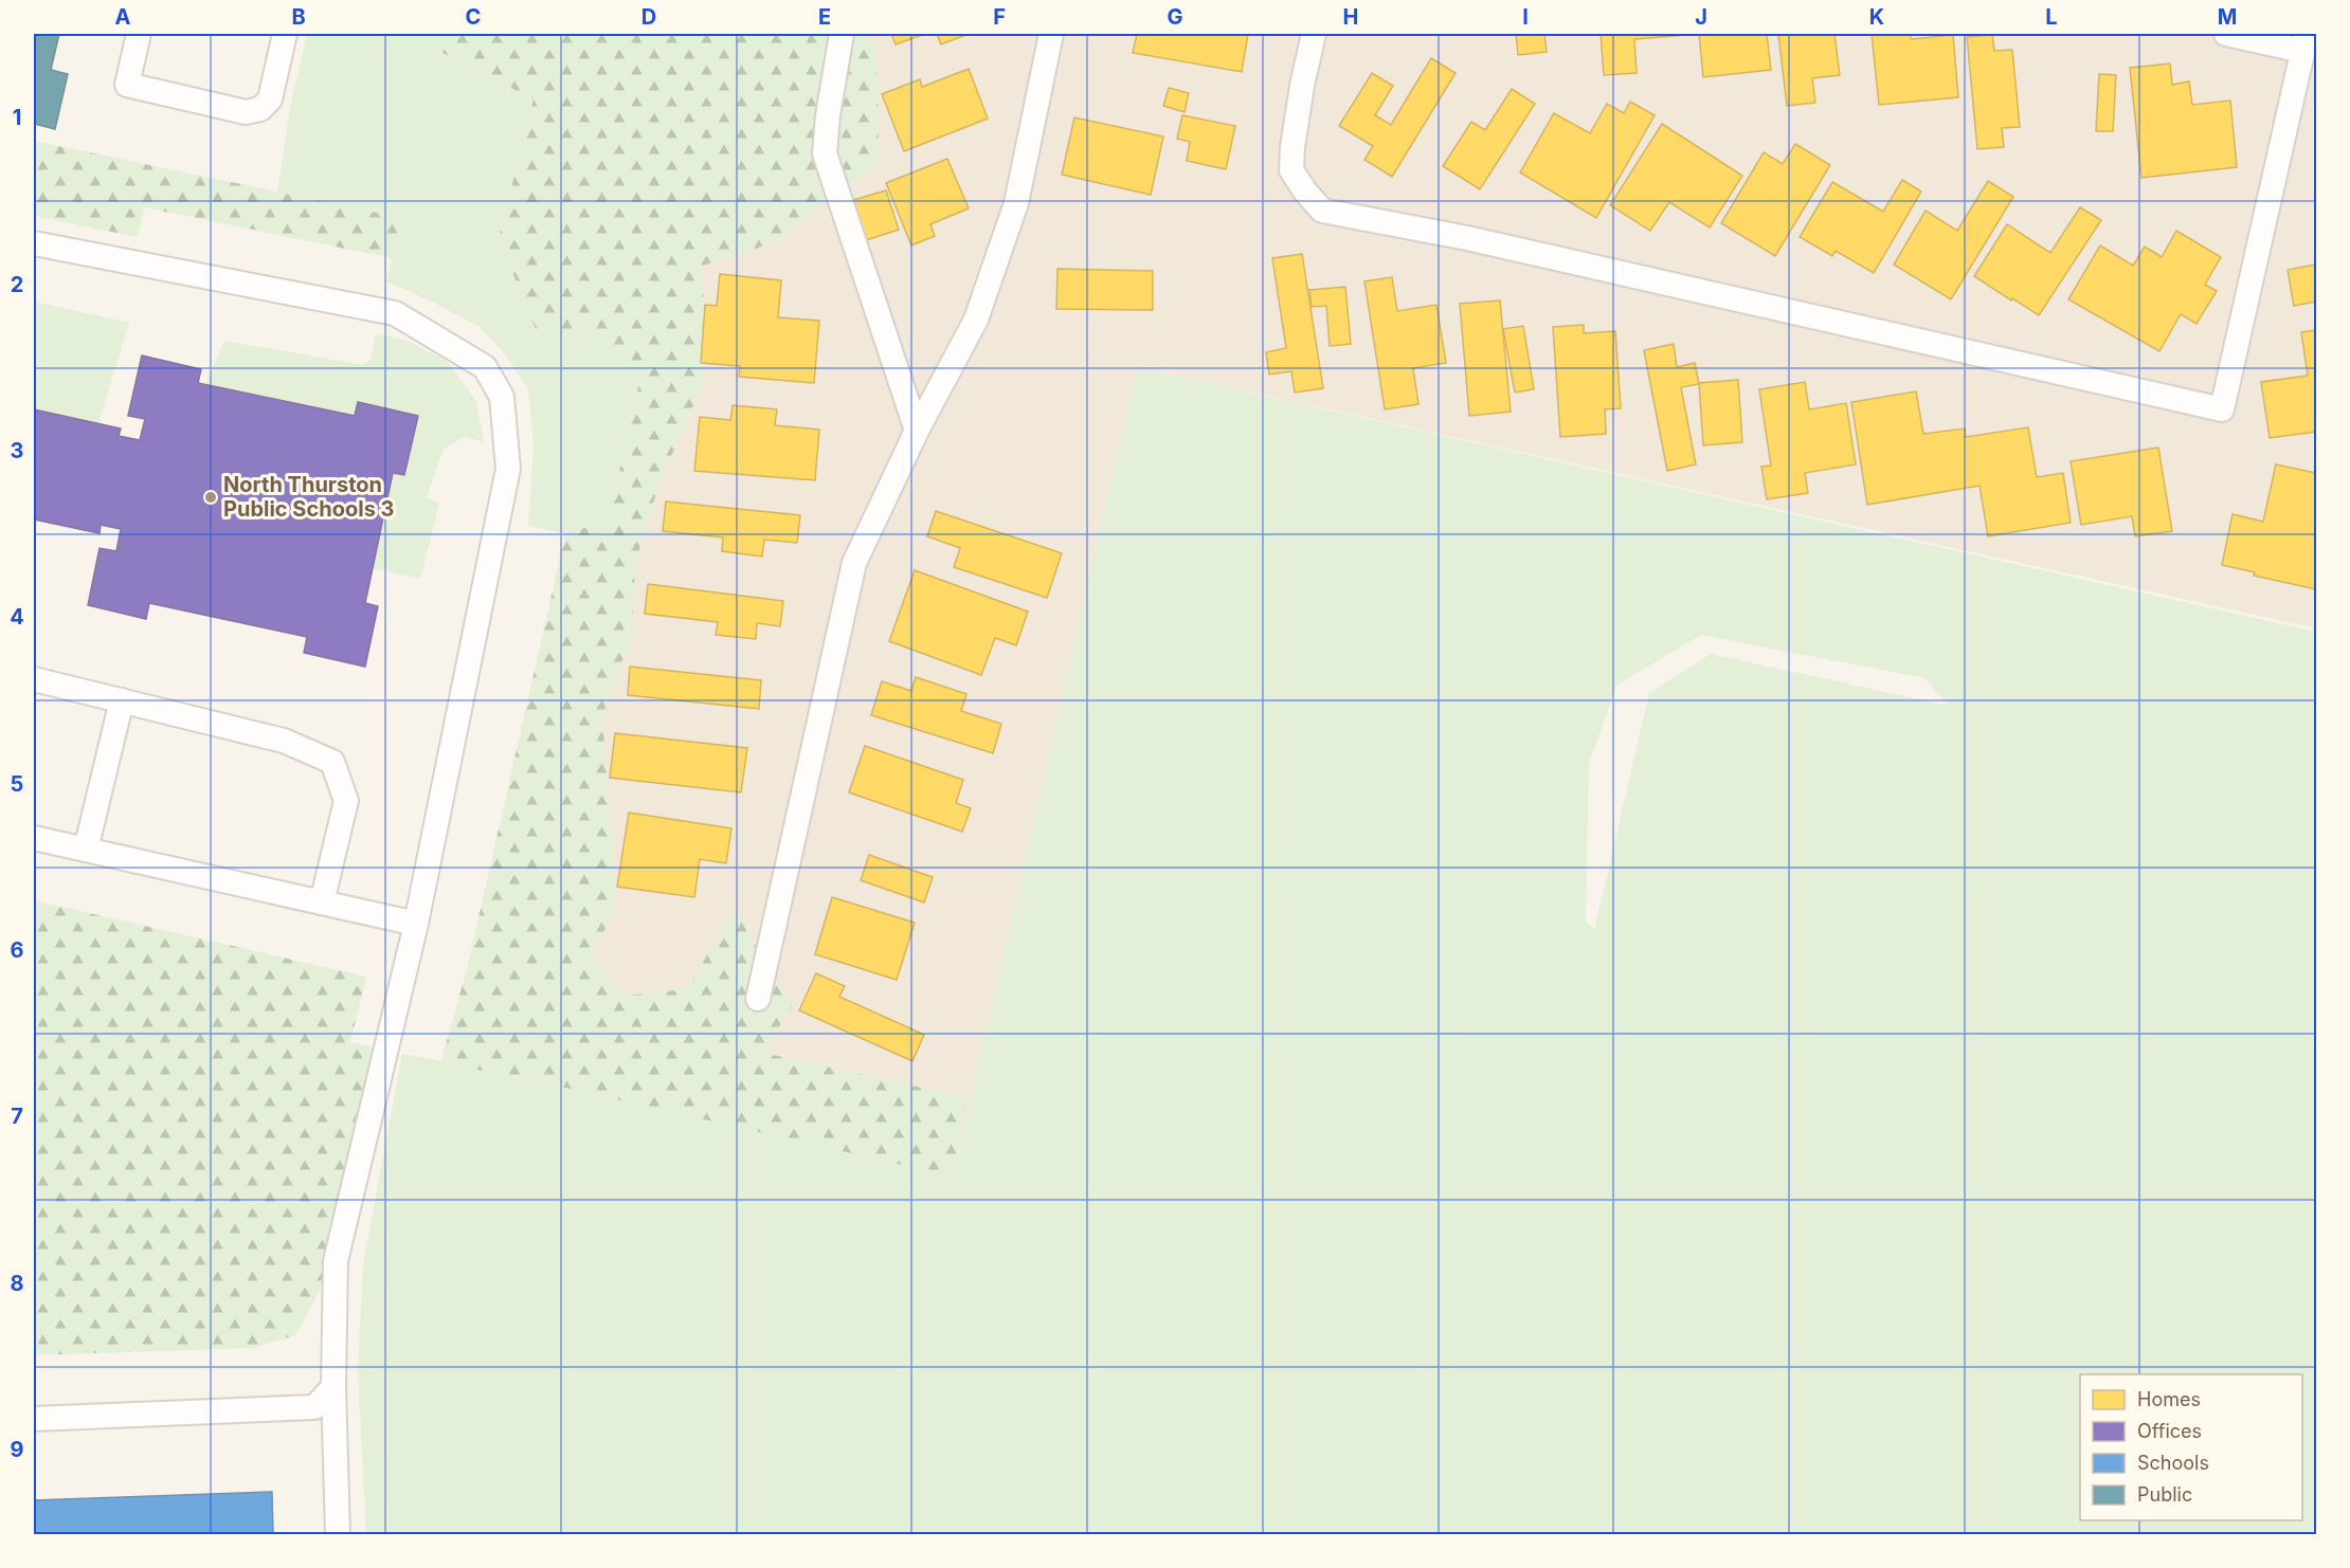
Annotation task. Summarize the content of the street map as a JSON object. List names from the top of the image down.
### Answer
{
  "places": ["North Thurston Public Schools 3"],
  "legend": [
    "Homes",
    "Offices",
    "Schools",
    "Public"
  ],
  "grid": {
    "columns": [
      "A",
      "B",
      "C",
      "D",
      "E",
      "F",
      "G",
      "H",
      "I",
      "J",
      "K",
      "L",
      "M"
    ],
    "rows": [
      "1",
      "2",
      "3",
      "4",
      "5",
      "6",
      "7",
      "8",
      "9"
    ]
  }
}
